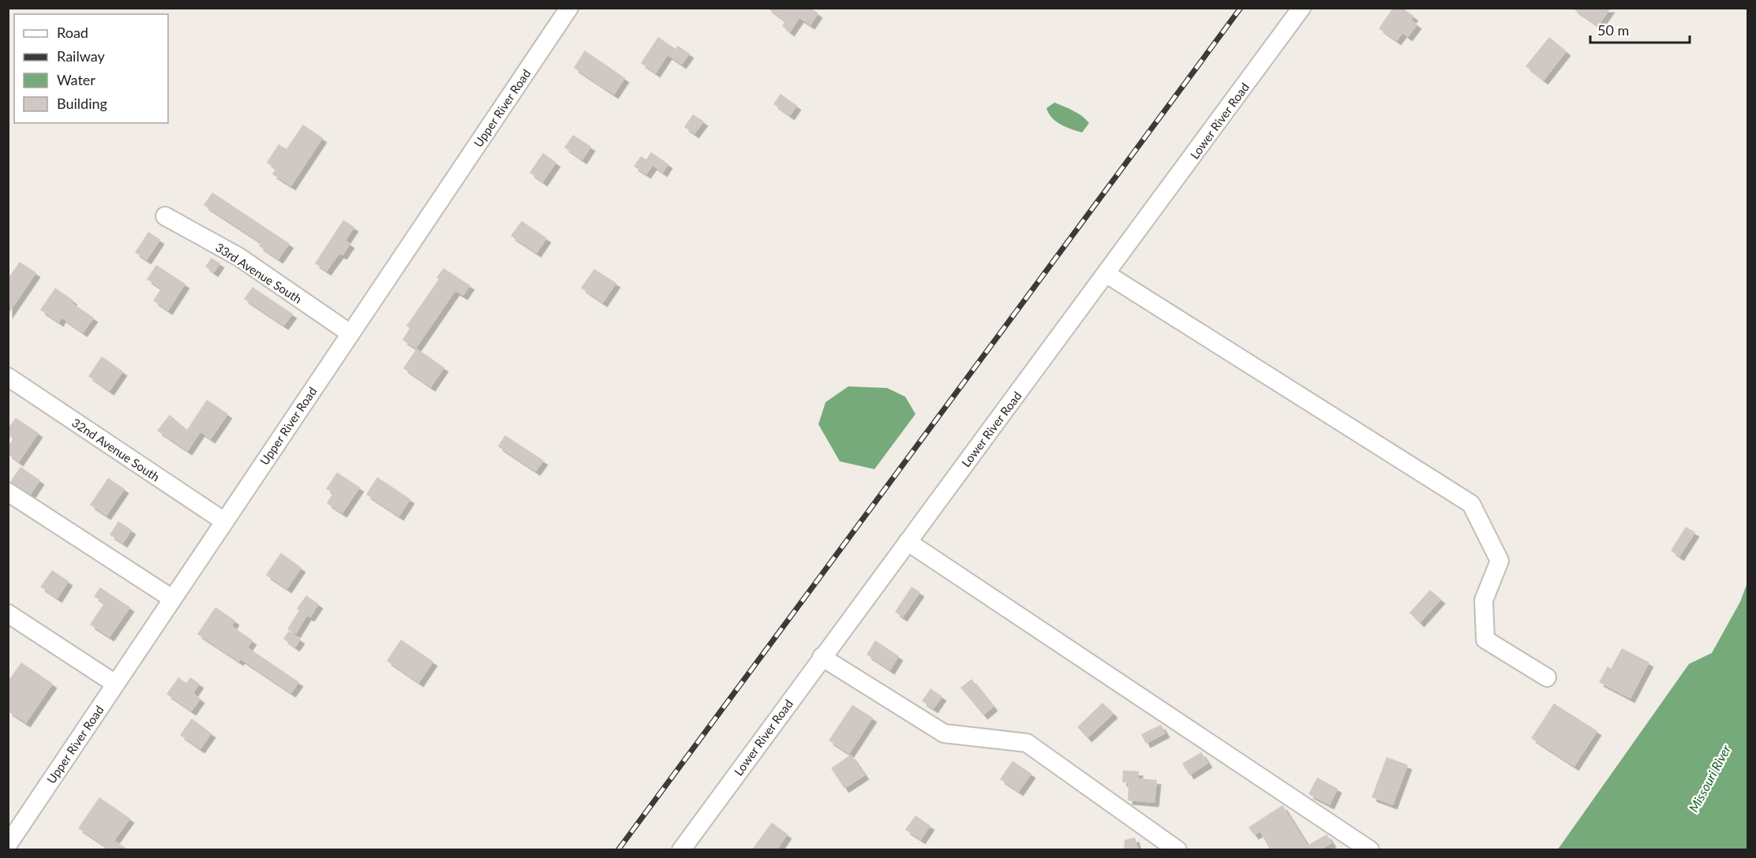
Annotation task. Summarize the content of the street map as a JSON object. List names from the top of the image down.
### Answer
{
  "streets": {
    "street": [
      "Upper River Road",
      "Lower River Road",
      "33rd Avenue South",
      "32nd Avenue South"
    ]
  },
  "crossings": [
    ["Upper River Road", "33rd Avenue South"],
    ["Upper River Road", "32nd Avenue South"]
  ],
  "water": ["Missouri River"],
  "legend": [
    "Road",
    "Railway",
    "Water",
    "Building"
  ],
  "scale_bar": "50 m"
}
